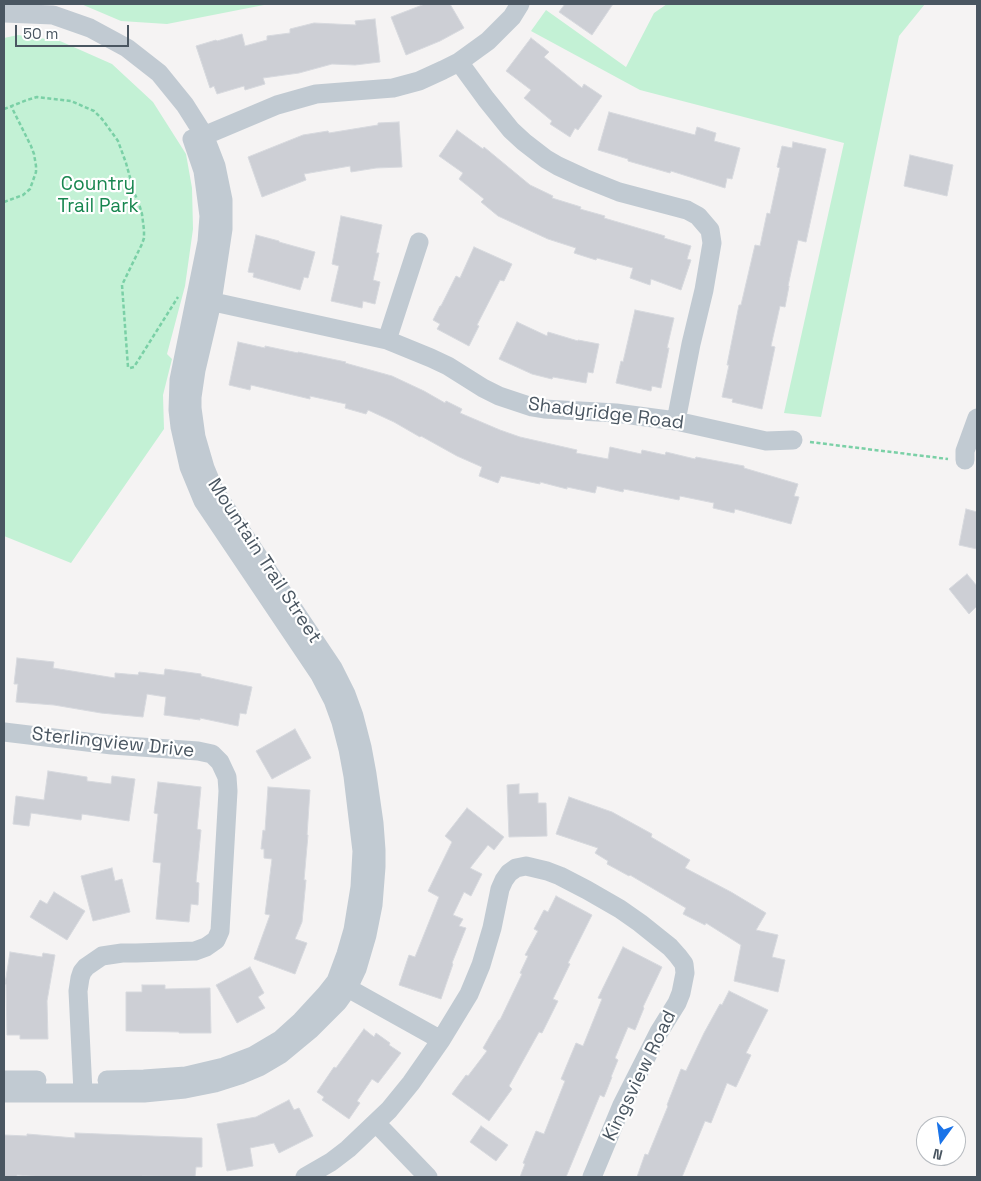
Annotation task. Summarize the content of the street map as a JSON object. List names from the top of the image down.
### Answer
{
  "streets": {
    "street": [
      "Shadyridge Road",
      "Mountain Trail Street",
      "Sterlingview Drive",
      "Kingsview Road"
    ]
  },
  "crossings": [
    ["Shadyridge Road", "Mountain Trail Street"],
    ["Mountain Trail Street", "Sterlingview Drive"]
  ],
  "parks": ["Country Trail Park"],
  "scale_bar": "50 m",
  "north": "bottom"
}
